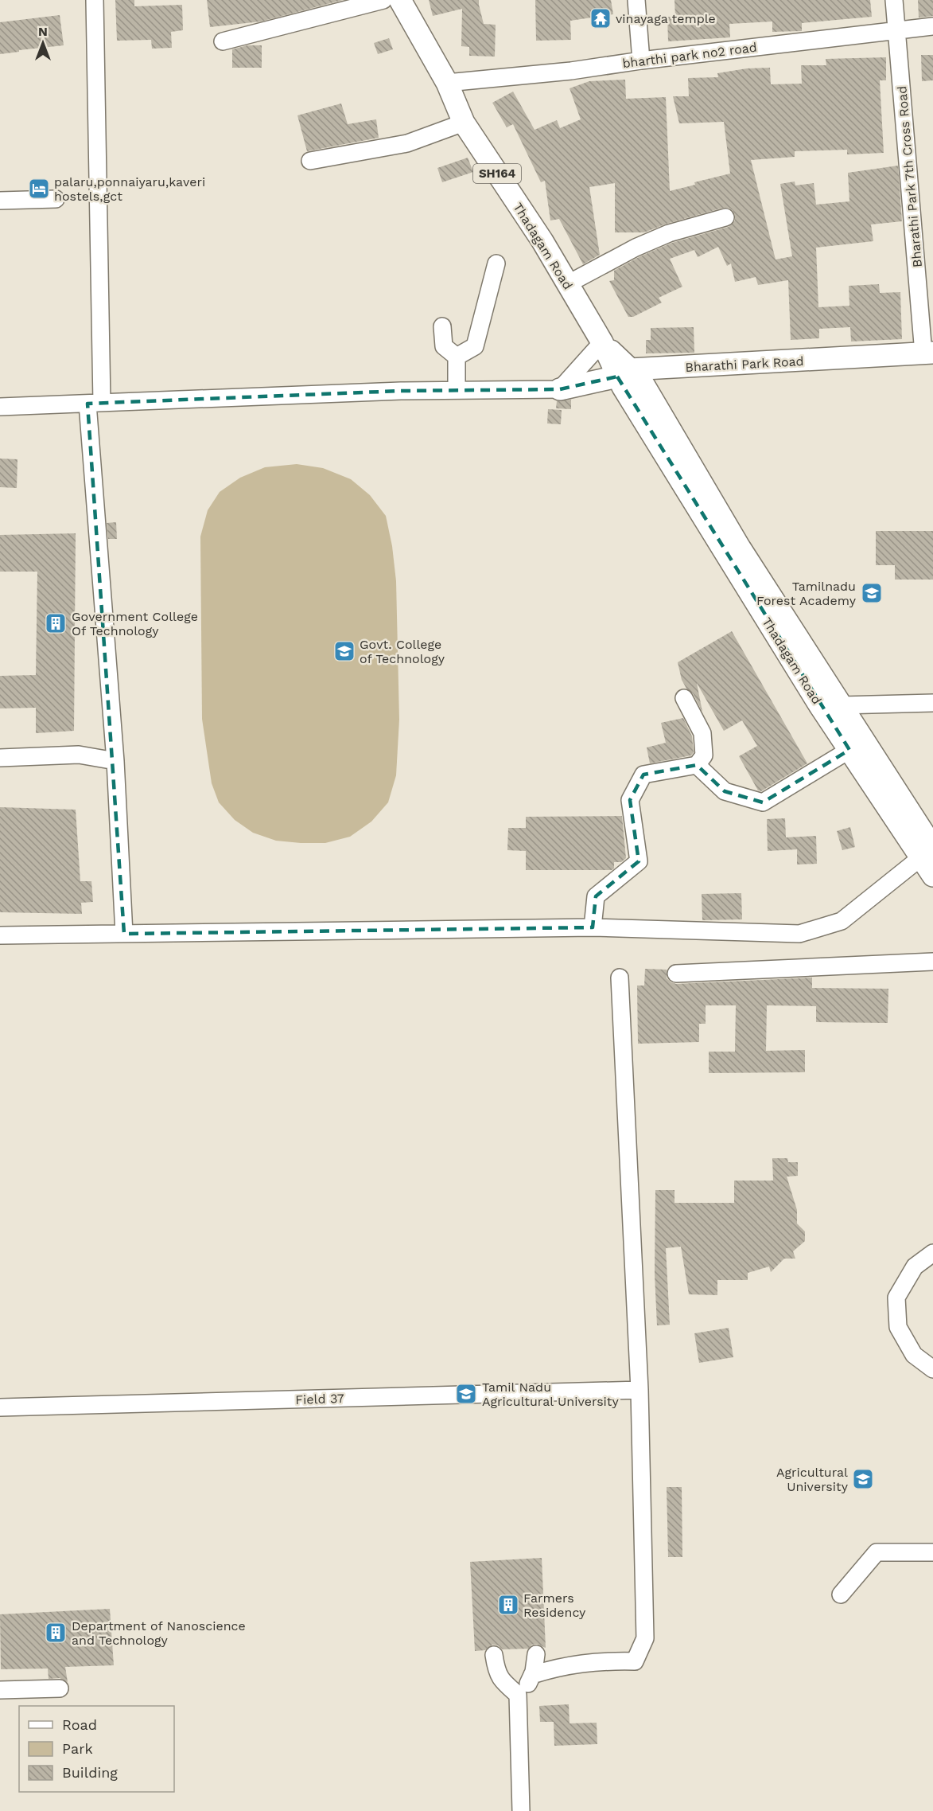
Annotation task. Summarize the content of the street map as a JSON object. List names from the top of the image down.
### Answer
{
  "streets": {
    "main road": ["SH164", "Thadagam Road", "Bharathi Park Road"],
    "street": ["bharthi park no2 road", "Bharathi Park 7th Cross Road", "Field 37"]
  },
  "crossings": [
    ["bharthi park no2 road", "Bharathi Park 7th Cross Road"],
    ["bharthi park no2 road", "Thadagam Road"],
    ["Bharathi Park 7th Cross Road", "Bharathi Park Road"],
    ["Thadagam Road", "Bharathi Park Road"]
  ],
  "places": {
    "temple": ["vinayaga temple"],
    "hotel": ["palaru,ponnaiyaru,kaveri hostels,gct"],
    "school or university": [
      "Tamilnadu Forest Academy",
      "Govt. College of Technology",
      "Tamil Nadu Agricultural University",
      "Agricultural University"
    ],
    "building": ["Government College Of Technology", "Farmers Residency", "Department of Nanoscience and Technology"]
  },
  "legend": ["Road", "Park", "Building"],
  "north": "top"
}
